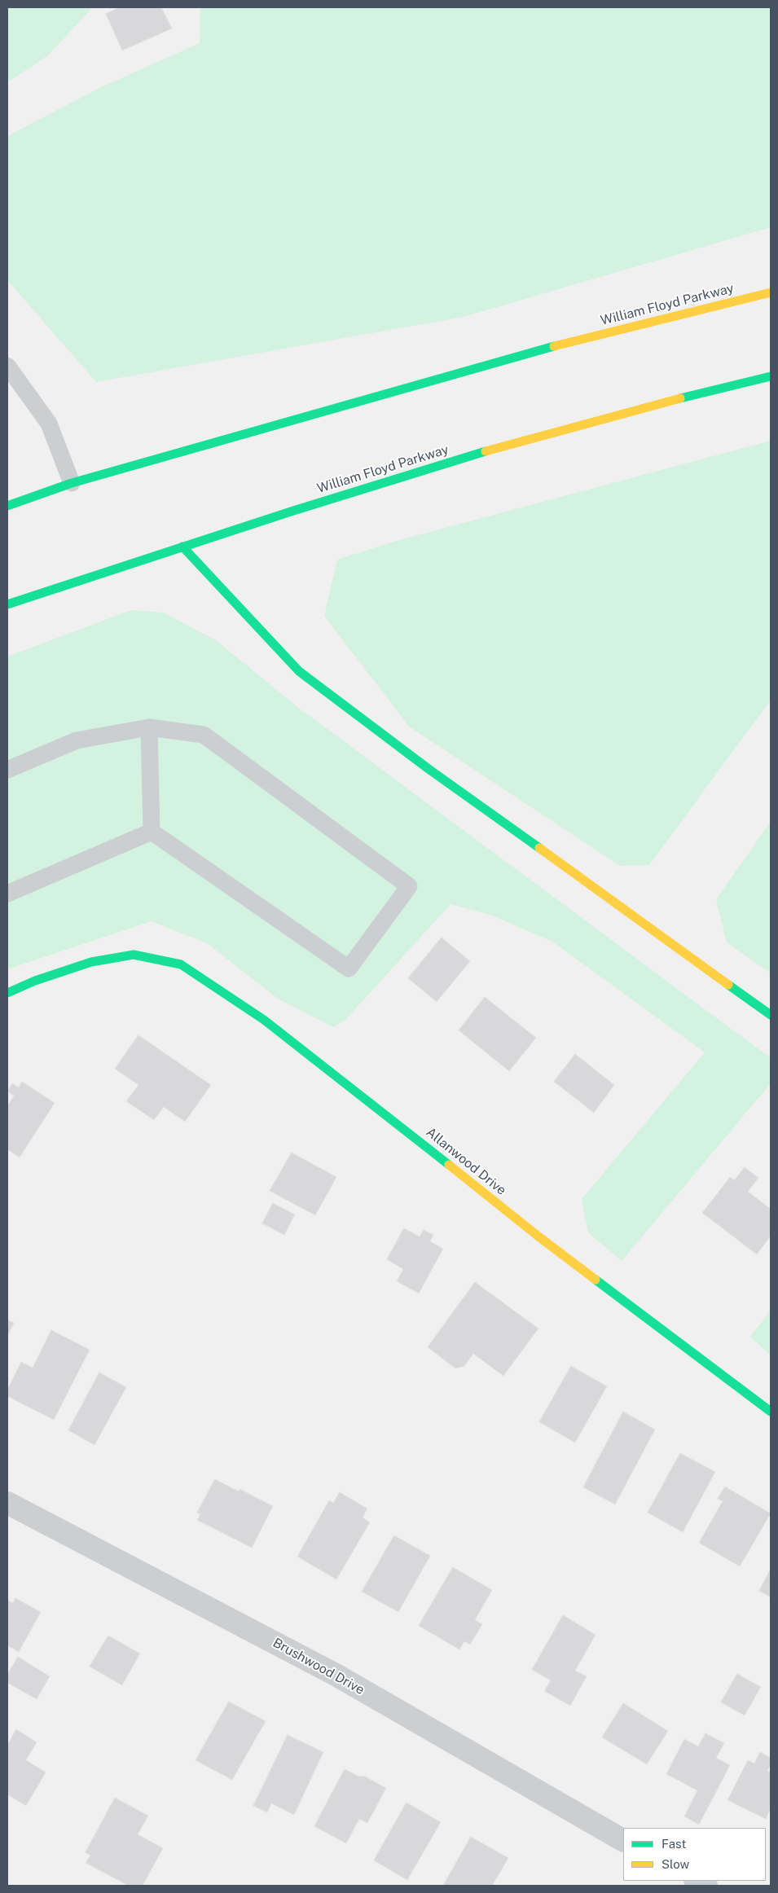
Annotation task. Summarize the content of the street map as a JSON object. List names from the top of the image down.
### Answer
{
  "streets": {
    "main road": ["William Floyd Parkway", "Allanwood Drive"],
    "street": ["Brushwood Drive"]
  },
  "legend": ["Fast", "Slow"]
}
